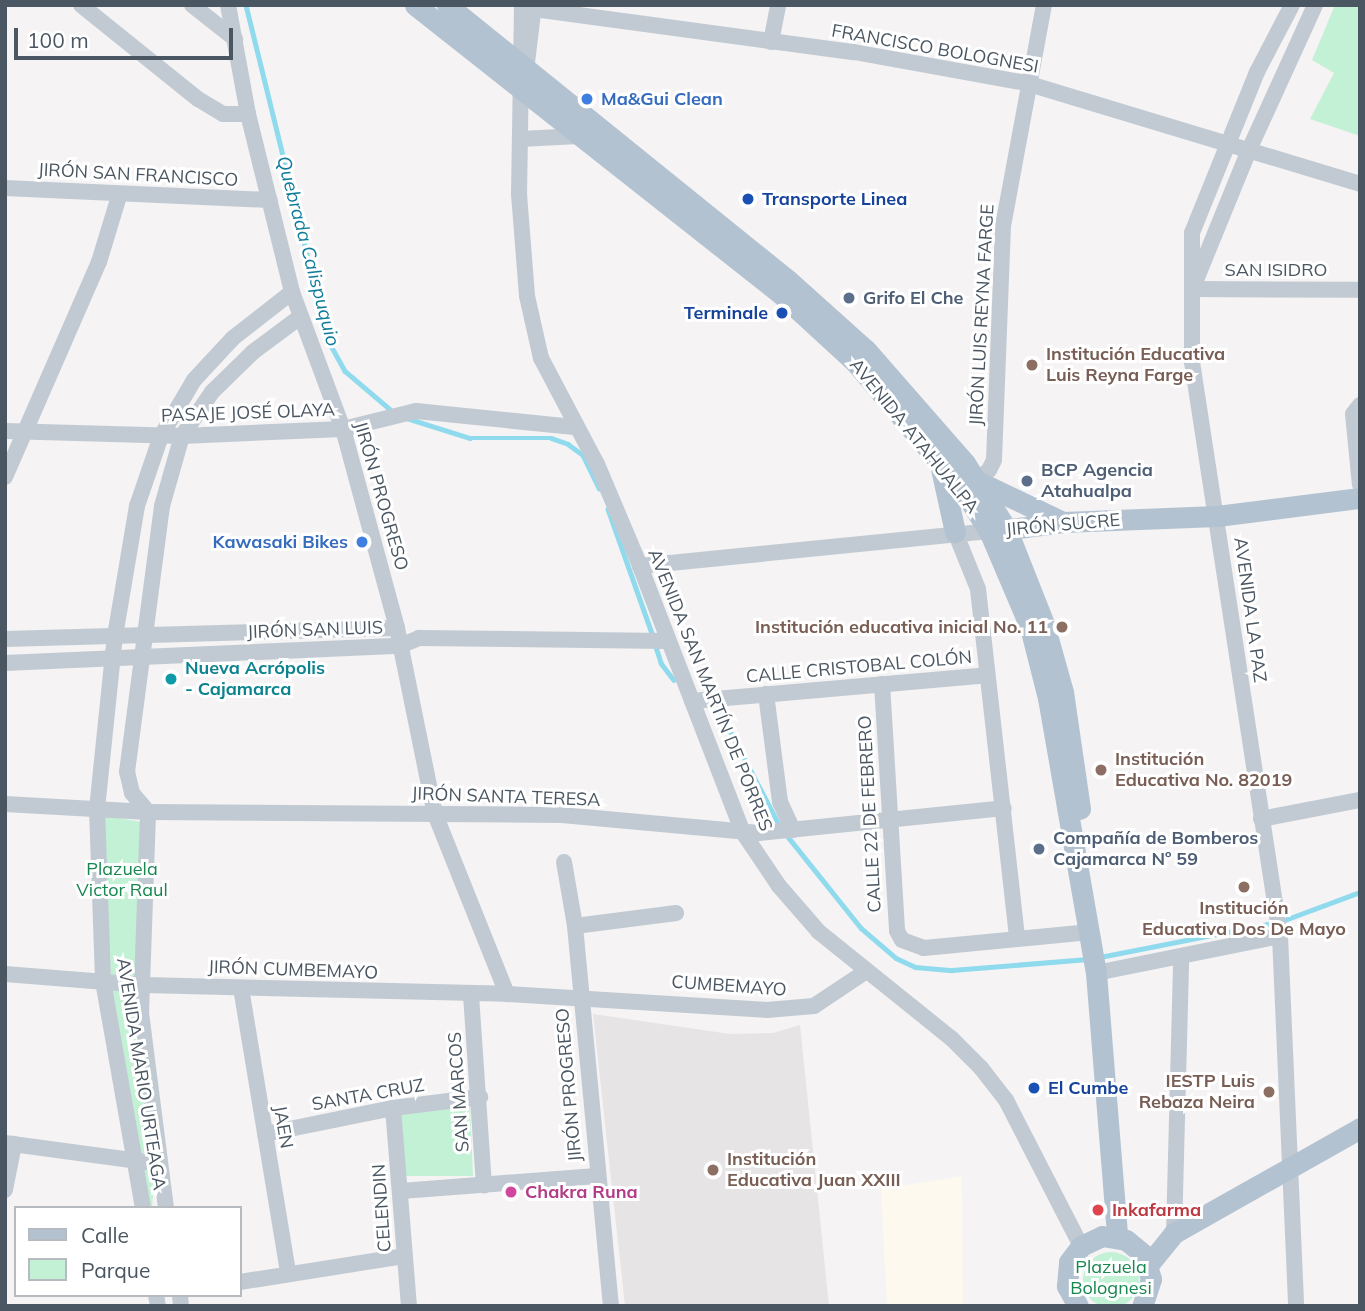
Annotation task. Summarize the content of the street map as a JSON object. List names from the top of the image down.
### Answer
{
  "streets": {
    "main road": ["AVENIDA ATAHUALPA", "JIRÓN SUCRE"],
    "street": [
      "FRANCISCO BOLOGNESI",
      "JIRÓN SAN FRANCISCO",
      "SAN ISIDRO",
      "JIRÓN LUIS REYNA FARGE",
      "PASAJE JOSÉ OLAYA",
      "JIRÓN PROGRESO",
      "AVENIDA LA PAZ",
      "JIRÓN SAN LUIS",
      "CALLE CRISTOBAL COLÓN",
      "AVENIDA SAN MARTÍN DE PORRES",
      "JIRÓN SANTA TERESA",
      "CALLE 22 DE FEBRERO",
      "JIRÓN CUMBEMAYO",
      "CUMBEMAYO",
      "AVENIDA MARIO URTEAGA",
      "SAN MARCOS",
      "SANTA CRUZ",
      "JAEN",
      "CELENDIN"
    ]
  },
  "crossings": [
    ["FRANCISCO BOLOGNESI", "JIRÓN LUIS REYNA FARGE"],
    ["FRANCISCO BOLOGNESI", "AVENIDA LA PAZ"],
    ["FRANCISCO BOLOGNESI", "AVENIDA SAN MARTÍN DE PORRES"],
    ["JIRÓN SAN FRANCISCO", "JIRÓN PROGRESO"],
    ["SAN ISIDRO", "AVENIDA LA PAZ"],
    ["JIRÓN LUIS REYNA FARGE", "AVENIDA ATAHUALPA"],
    ["PASAJE JOSÉ OLAYA", "JIRÓN PROGRESO"],
    ["PASAJE JOSÉ OLAYA", "AVENIDA SAN MARTÍN DE PORRES"],
    ["PASAJE JOSÉ OLAYA", "AVENIDA MARIO URTEAGA"],
    ["AVENIDA ATAHUALPA", "JIRÓN SUCRE"],
    ["AVENIDA ATAHUALPA", "CALLE CRISTOBAL COLÓN"],
    ["AVENIDA ATAHUALPA", "AVENIDA SAN MARTÍN DE PORRES"],
    ["AVENIDA ATAHUALPA", "JIRÓN SANTA TERESA"],
    ["AVENIDA ATAHUALPA", "CALLE 22 DE FEBRERO"],
    ["JIRÓN PROGRESO", "JIRÓN SAN LUIS"],
    ["JIRÓN PROGRESO", "JIRÓN SANTA TERESA"],
    ["JIRÓN PROGRESO", "JIRÓN CUMBEMAYO"],
    ["JIRÓN PROGRESO", "CUMBEMAYO"],
    ["JIRÓN PROGRESO", "AVENIDA MARIO URTEAGA"],
    ["JIRÓN SUCRE", "AVENIDA LA PAZ"],
    ["JIRÓN SUCRE", "AVENIDA SAN MARTÍN DE PORRES"],
    ["JIRÓN SAN LUIS", "AVENIDA SAN MARTÍN DE PORRES"],
    ["JIRÓN SAN LUIS", "AVENIDA MARIO URTEAGA"],
    ["CALLE CRISTOBAL COLÓN", "AVENIDA SAN MARTÍN DE PORRES"],
    ["CALLE CRISTOBAL COLÓN", "CALLE 22 DE FEBRERO"],
    ["AVENIDA SAN MARTÍN DE PORRES", "JIRÓN SANTA TERESA"],
    ["AVENIDA SAN MARTÍN DE PORRES", "CUMBEMAYO"],
    ["JIRÓN SANTA TERESA", "CALLE 22 DE FEBRERO"],
    ["JIRÓN SANTA TERESA", "AVENIDA MARIO URTEAGA"],
    ["JIRÓN CUMBEMAYO", "CUMBEMAYO"],
    ["JIRÓN CUMBEMAYO", "AVENIDA MARIO URTEAGA"],
    ["JIRÓN CUMBEMAYO", "SAN MARCOS"],
    ["JIRÓN CUMBEMAYO", "JAEN"],
    ["SAN MARCOS", "SANTA CRUZ"],
    ["SANTA CRUZ", "JAEN"],
    ["SANTA CRUZ", "CELENDIN"]
  ],
  "water": ["Quebrada Calispuquio"],
  "parks": ["Plazuela Victor Raul", "Plazuela Bolognesi"],
  "places": [
    "Ma&Gui Clean",
    "Transporte Linea",
    "Grifo El Che",
    "Terminale",
    "Institución Educativa Luis Reyna Farge",
    "BCP Agencia Atahualpa",
    "Kawasaki Bikes",
    "Institución educativa inicial No. 11",
    "Nueva Acrópolis - Cajamarca",
    "Institución Educativa No. 82019",
    "Compañía de Bomberos Cajamarca Nº 59",
    "Institución Educativa Dos De Mayo",
    "El Cumbe",
    "IESTP Luis Rebaza Neira",
    "Institución Educativa Juan XXIII",
    "Chakra Runa",
    "Inkafarma"
  ],
  "legend": ["Calle", "Parque"],
  "scale_bar": "100 m"
}
